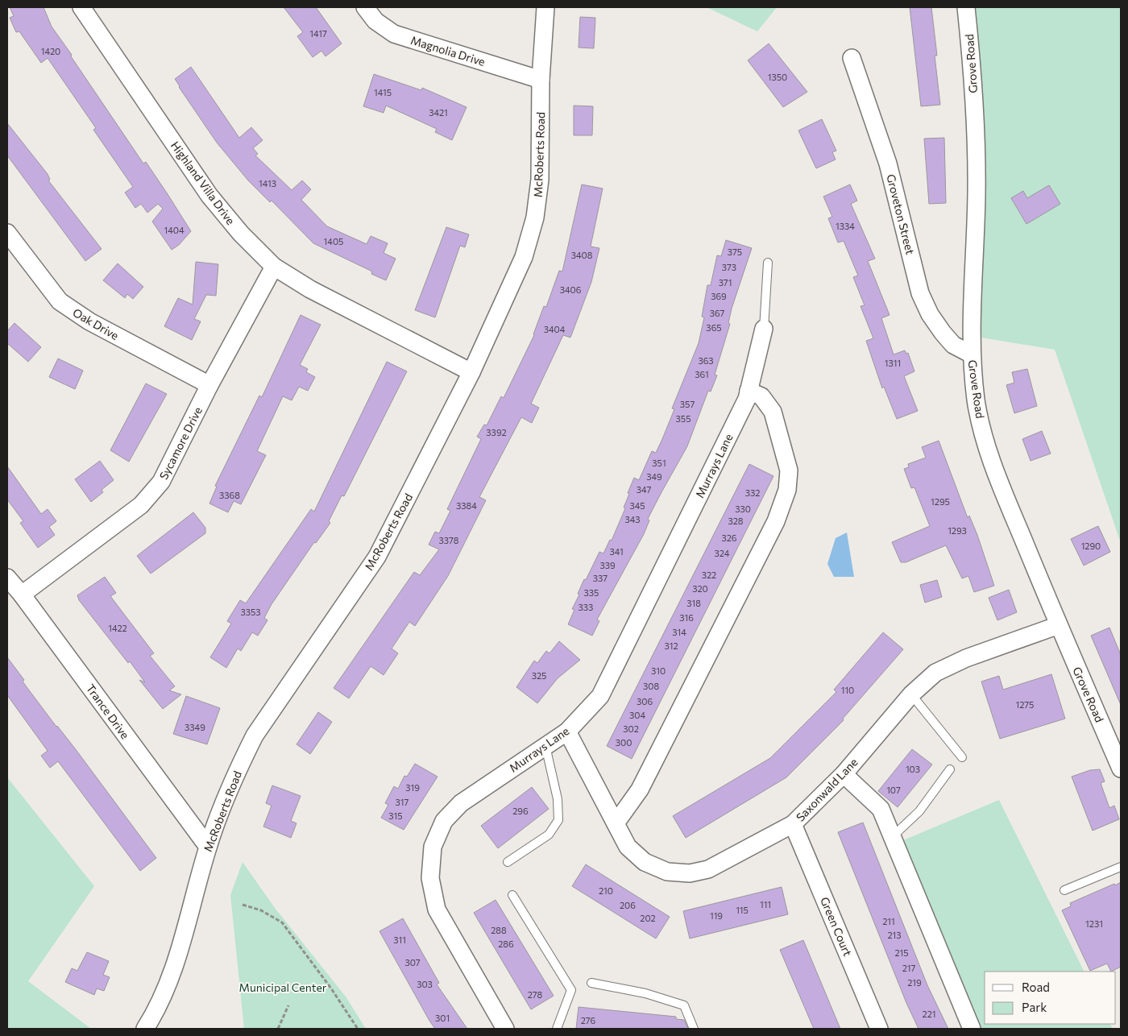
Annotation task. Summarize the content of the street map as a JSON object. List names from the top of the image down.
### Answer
{
  "streets": {
    "street": [
      "Magnolia Drive",
      "Grove Road",
      "McRoberts Road",
      "Highland Villa Drive",
      "Groveton Street",
      "Oak Drive",
      "Sycamore Drive",
      "Murrays Lane",
      "Trance Drive",
      "Saxonwald Lane",
      "Green Court"
    ]
  },
  "crossings": [
    ["Magnolia Drive", "McRoberts Road"],
    ["Grove Road", "Groveton Street"],
    ["Grove Road", "Saxonwald Lane"],
    ["McRoberts Road", "Highland Villa Drive"],
    ["McRoberts Road", "Trance Drive"],
    ["Highland Villa Drive", "Sycamore Drive"],
    ["Oak Drive", "Sycamore Drive"],
    ["Sycamore Drive", "Trance Drive"],
    ["Murrays Lane", "Saxonwald Lane"],
    ["Saxonwald Lane", "Green Court"]
  ],
  "parks": ["Municipal Center"],
  "house_numbers": [
    "1417",
    "1420",
    "1350",
    "1415",
    "3421",
    "1413",
    "1334",
    "1404",
    "1405",
    "375",
    "3408",
    "373",
    "371",
    "3406",
    "369",
    "367",
    "365",
    "3404",
    "363",
    "1311",
    "361",
    "357",
    "355",
    "3392",
    "351",
    "349",
    "347",
    "332",
    "3368",
    "1295",
    "3384",
    "345",
    "330",
    "343",
    "328",
    "1293",
    "326",
    "3378",
    "1290",
    "341",
    "324",
    "339",
    "322",
    "337",
    "320",
    "335",
    "318",
    "333",
    "3353",
    "316",
    "1422",
    "314",
    "312",
    "310",
    "325",
    "308",
    "110",
    "306",
    "1275",
    "304",
    "3349",
    "302",
    "300",
    "103",
    "319",
    "107",
    "317",
    "296",
    "315",
    "210",
    "111",
    "206",
    "115",
    "119",
    "202",
    "211",
    "1231",
    "288",
    "213",
    "311",
    "286",
    "215",
    "307",
    "217",
    "219",
    "303",
    "278",
    "221",
    "301",
    "276"
  ],
  "legend": ["Road", "Park"]
}
